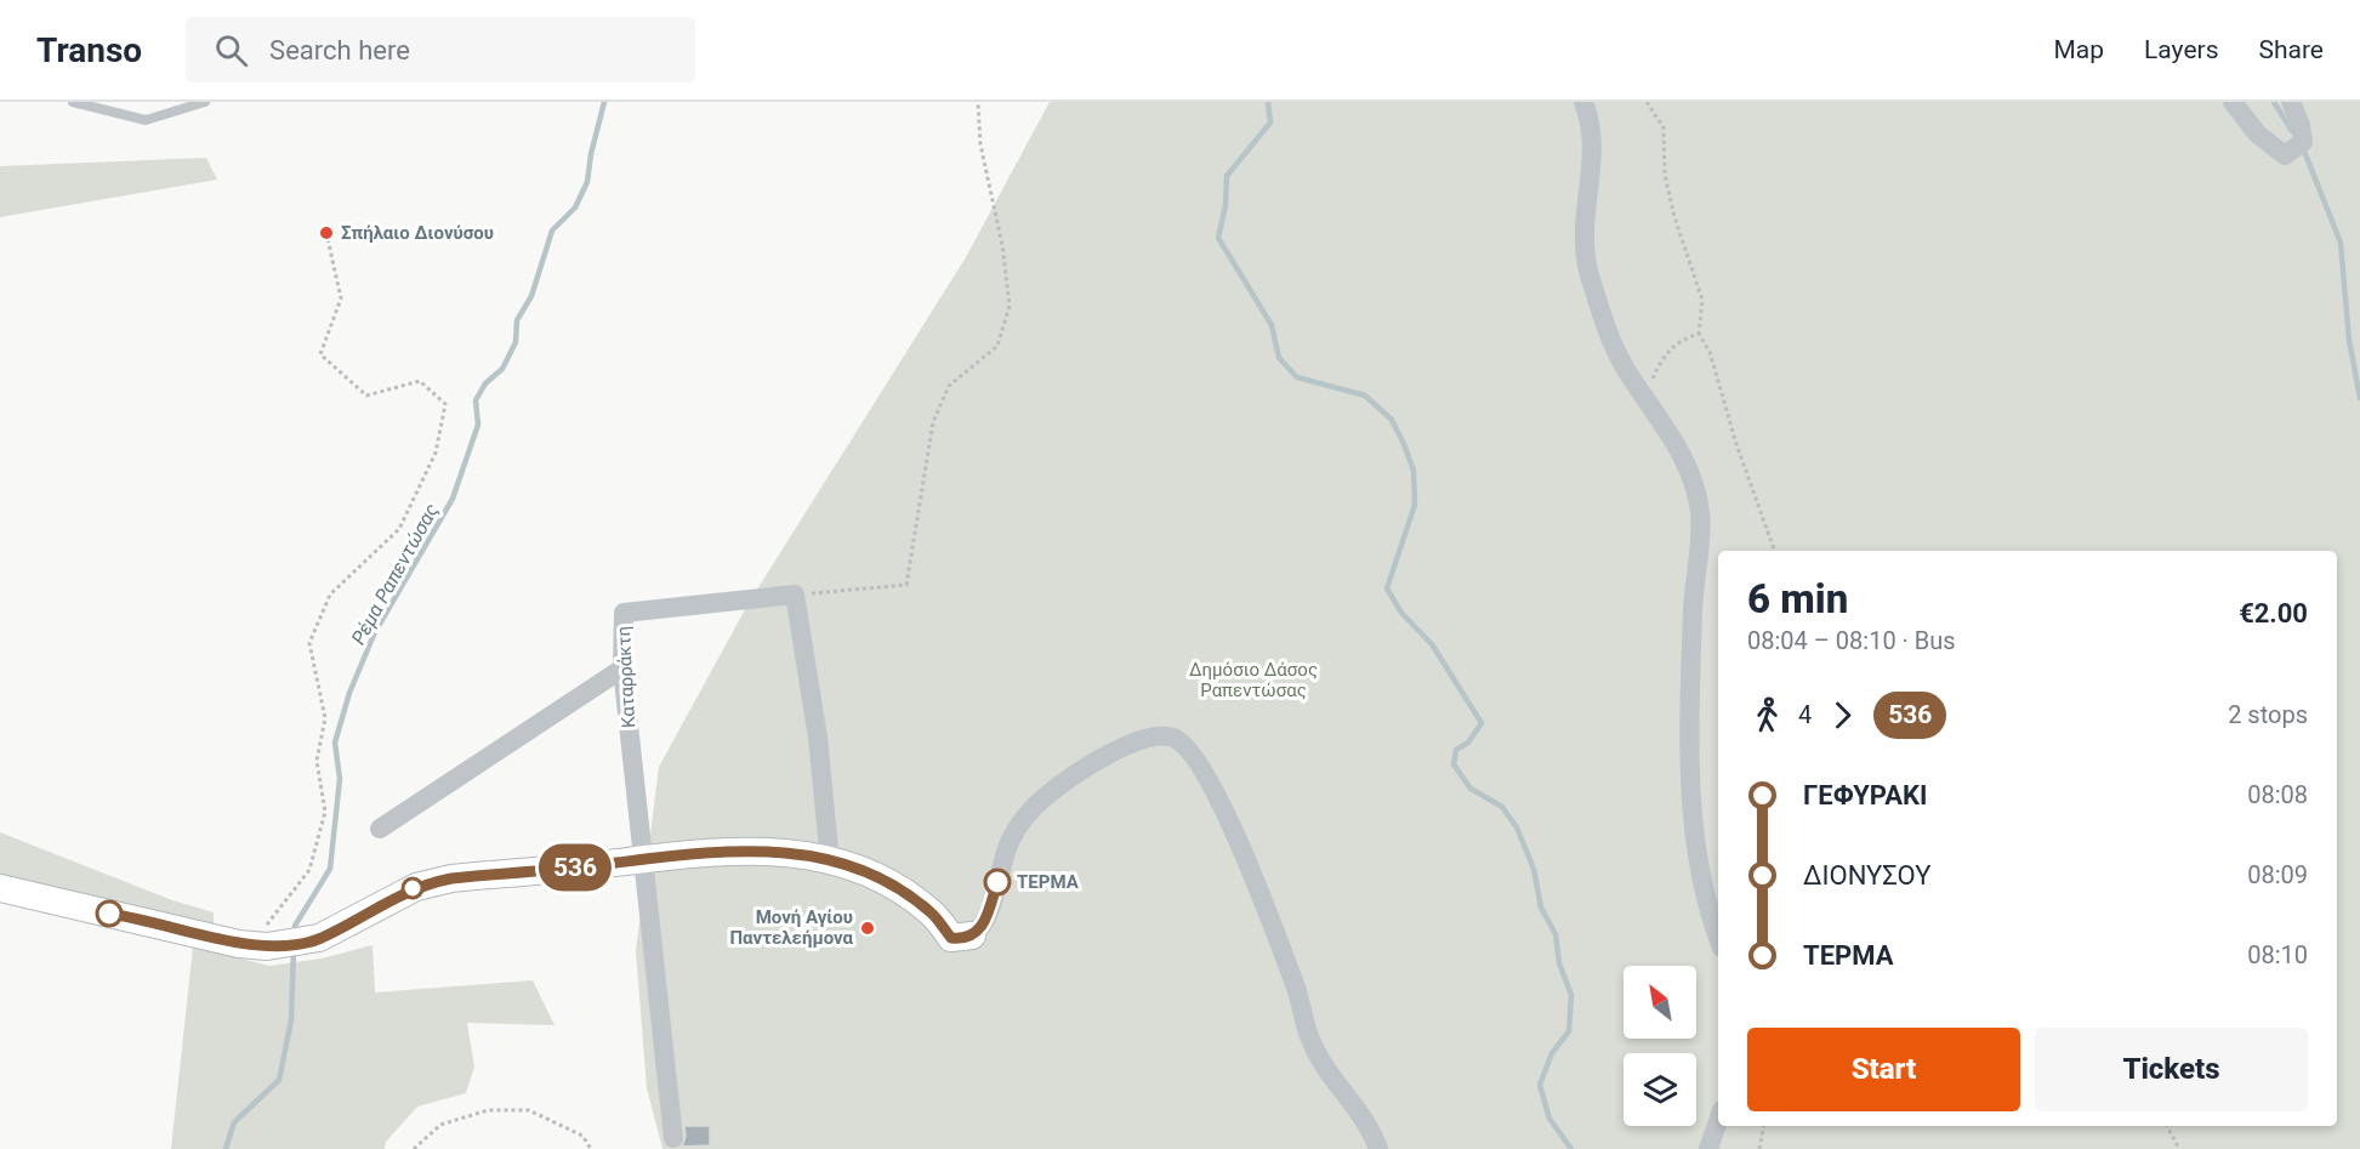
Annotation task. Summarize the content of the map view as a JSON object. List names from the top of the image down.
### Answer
{
  "streets": {
    "street": ["Καταρράκτη"]
  },
  "water": ["Ρέμα Ραπεντώσας"],
  "parks": ["Δημόσιο Δάσος Ραπεντώσας"],
  "places": ["Σπήλαιο Διονύσου", "ΤΕΡΜΑ", "Μονή Αγίου Παντελεήμονα"],
  "lines": ["bus line 536"],
  "north": "top left",
  "page": {
    "header": "Transo",
    "search": "Search here",
    "nav": ["Map", "Layers", "Share"],
    "on_map": "536",
    "heading": ["6 min", "08:04 – 08:10 · Bus", "€2.00"],
    "legs": ["4", "536", "2 stops"],
    "list": [
      {
        "name": "ΓΕΦΥΡΑΚΙ",
        "value": "08:08"
      },
      {
        "name": "ΔΙΟΝΥΣΟΥ",
        "value": "08:09"
      },
      {
        "name": "ΤΕΡΜΑ",
        "value": "08:10"
      }
    ],
    "buttons": ["Start", "Tickets"]
  }
}
